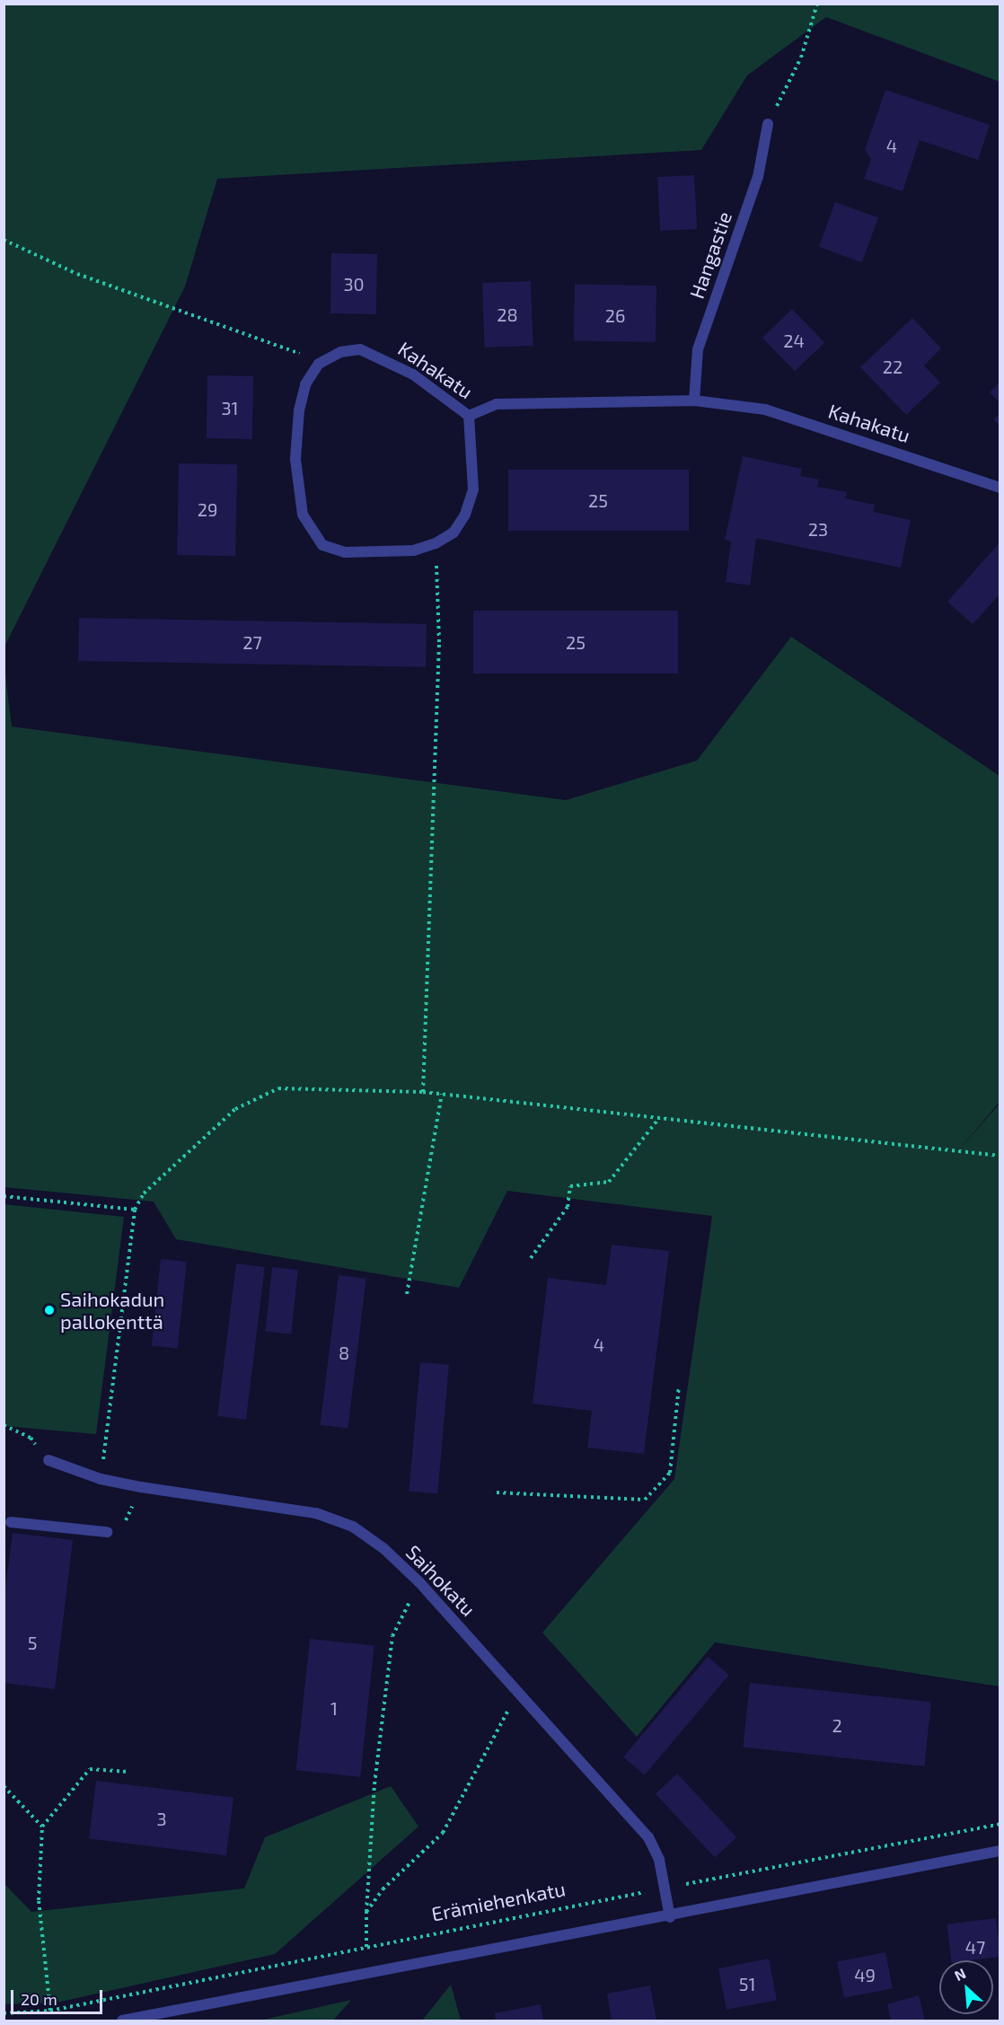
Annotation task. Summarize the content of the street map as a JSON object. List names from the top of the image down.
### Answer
{
  "streets": {
    "street": ["Hangastie", "Kahakatu", "Saihokatu"],
    "path": ["Erämiehenkatu"]
  },
  "crossings": [
    ["Hangastie", "Kahakatu"],
    ["Saihokatu", "Erämiehenkatu"]
  ],
  "places": ["Saihokadun pallokenttä"],
  "house_numbers": [
    "4",
    "30",
    "28",
    "26",
    "24",
    "22",
    "31",
    "25",
    "29",
    "23",
    "27",
    "25",
    "4",
    "8",
    "5",
    "1",
    "2",
    "3",
    "47",
    "49",
    "51"
  ],
  "scale_bar": "20 m",
  "north": "top left"
}
